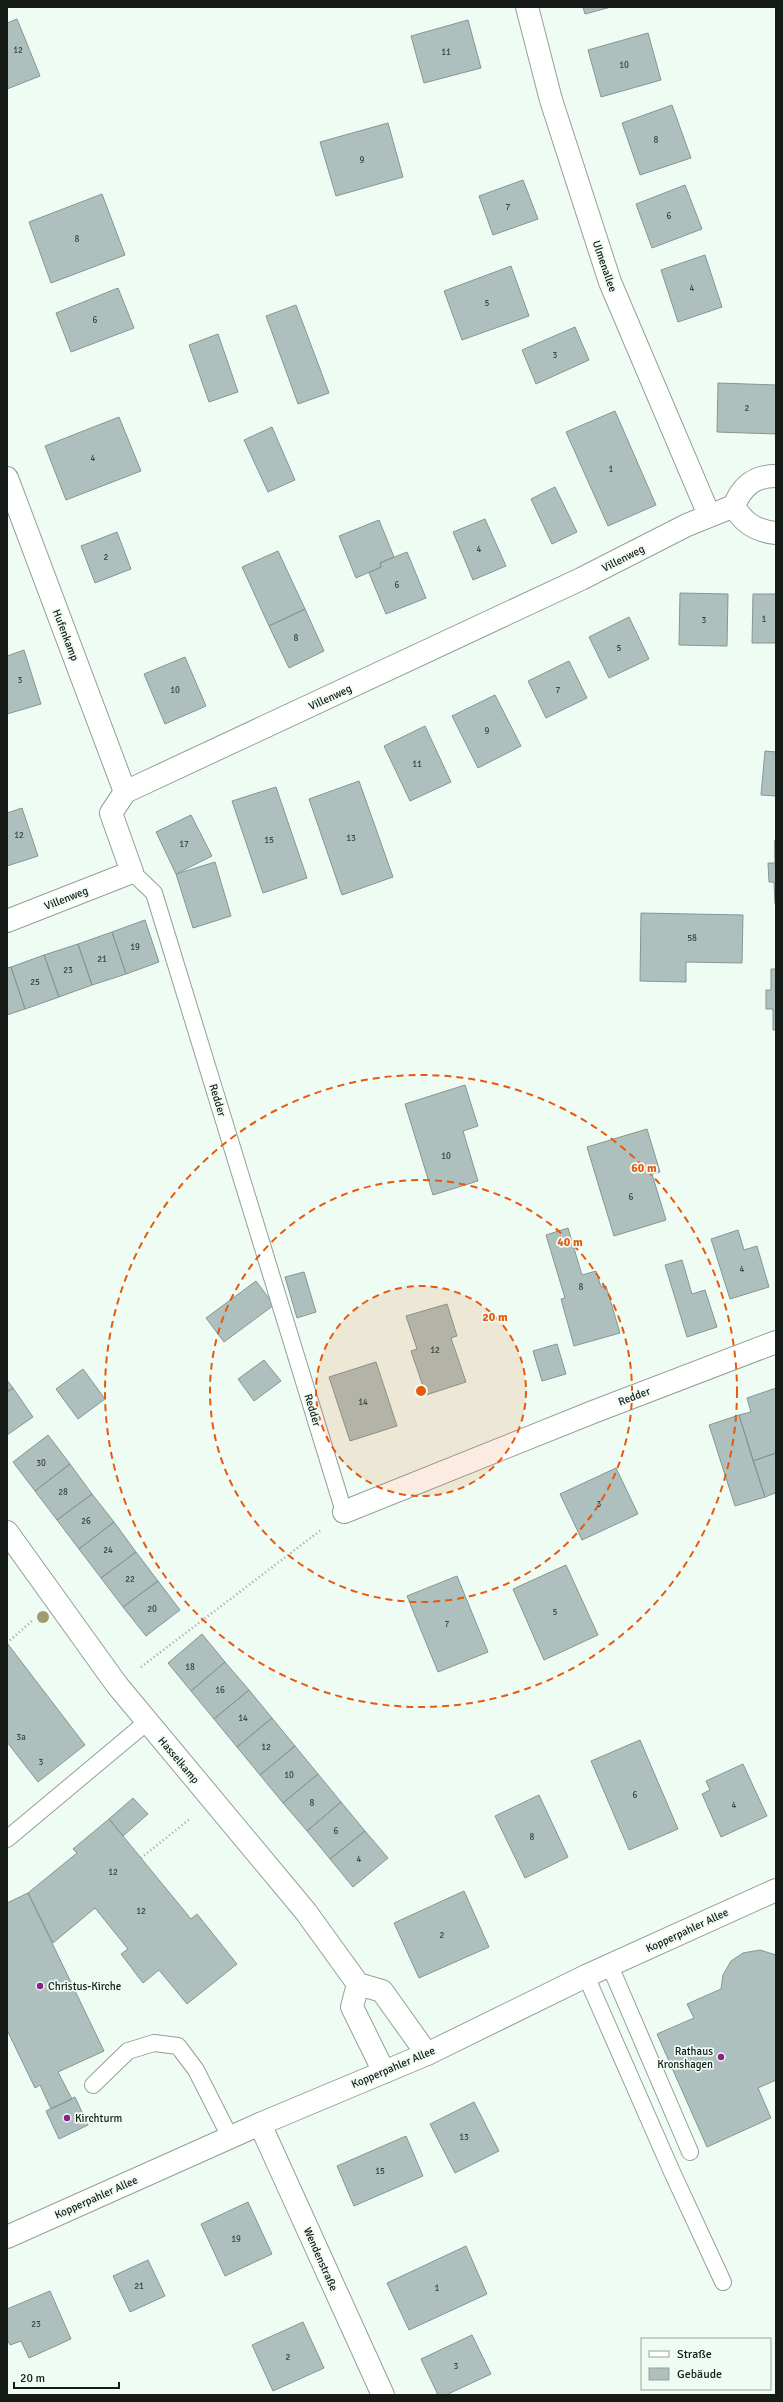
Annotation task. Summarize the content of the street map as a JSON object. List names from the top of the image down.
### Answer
{
  "streets": {
    "street": [
      "Ulmenallee",
      "Villenweg",
      "Hufenkamp",
      "Redder",
      "Hasselkamp",
      "Kopperpahler Allee",
      "Wendenstraße"
    ]
  },
  "crossings": [
    ["Ulmenallee", "Villenweg"],
    ["Villenweg", "Hufenkamp"],
    ["Villenweg", "Redder"],
    ["Kopperpahler Allee", "Wendenstraße"]
  ],
  "places": ["Christus-Kirche", "Rathaus Kronshagen", "Kirchturm"],
  "house_numbers": [
    "12",
    "11",
    "10",
    "8",
    "9",
    "7",
    "6",
    "8",
    "4",
    "5",
    "6",
    "3",
    "2",
    "4",
    "1",
    "4",
    "2",
    "6",
    "1",
    "3",
    "8",
    "5",
    "3",
    "10",
    "7",
    "9",
    "11",
    "12",
    "13",
    "15",
    "17",
    "58",
    "19",
    "21",
    "23",
    "25",
    "10",
    "6",
    "4",
    "8",
    "12",
    "14",
    "30",
    "28",
    "3",
    "26",
    "24",
    "22",
    "20",
    "5",
    "7",
    "18",
    "16",
    "14",
    "3a",
    "12",
    "3",
    "10",
    "6",
    "8",
    "4",
    "6",
    "8",
    "4",
    "12",
    "12",
    "2",
    "13",
    "15",
    "19",
    "21",
    "1",
    "23",
    "2",
    "3"
  ],
  "legend": ["Straße", "Gebäude"],
  "scale_bar": "20 m",
  "rings": ["60 m", "40 m", "20 m"]
}
